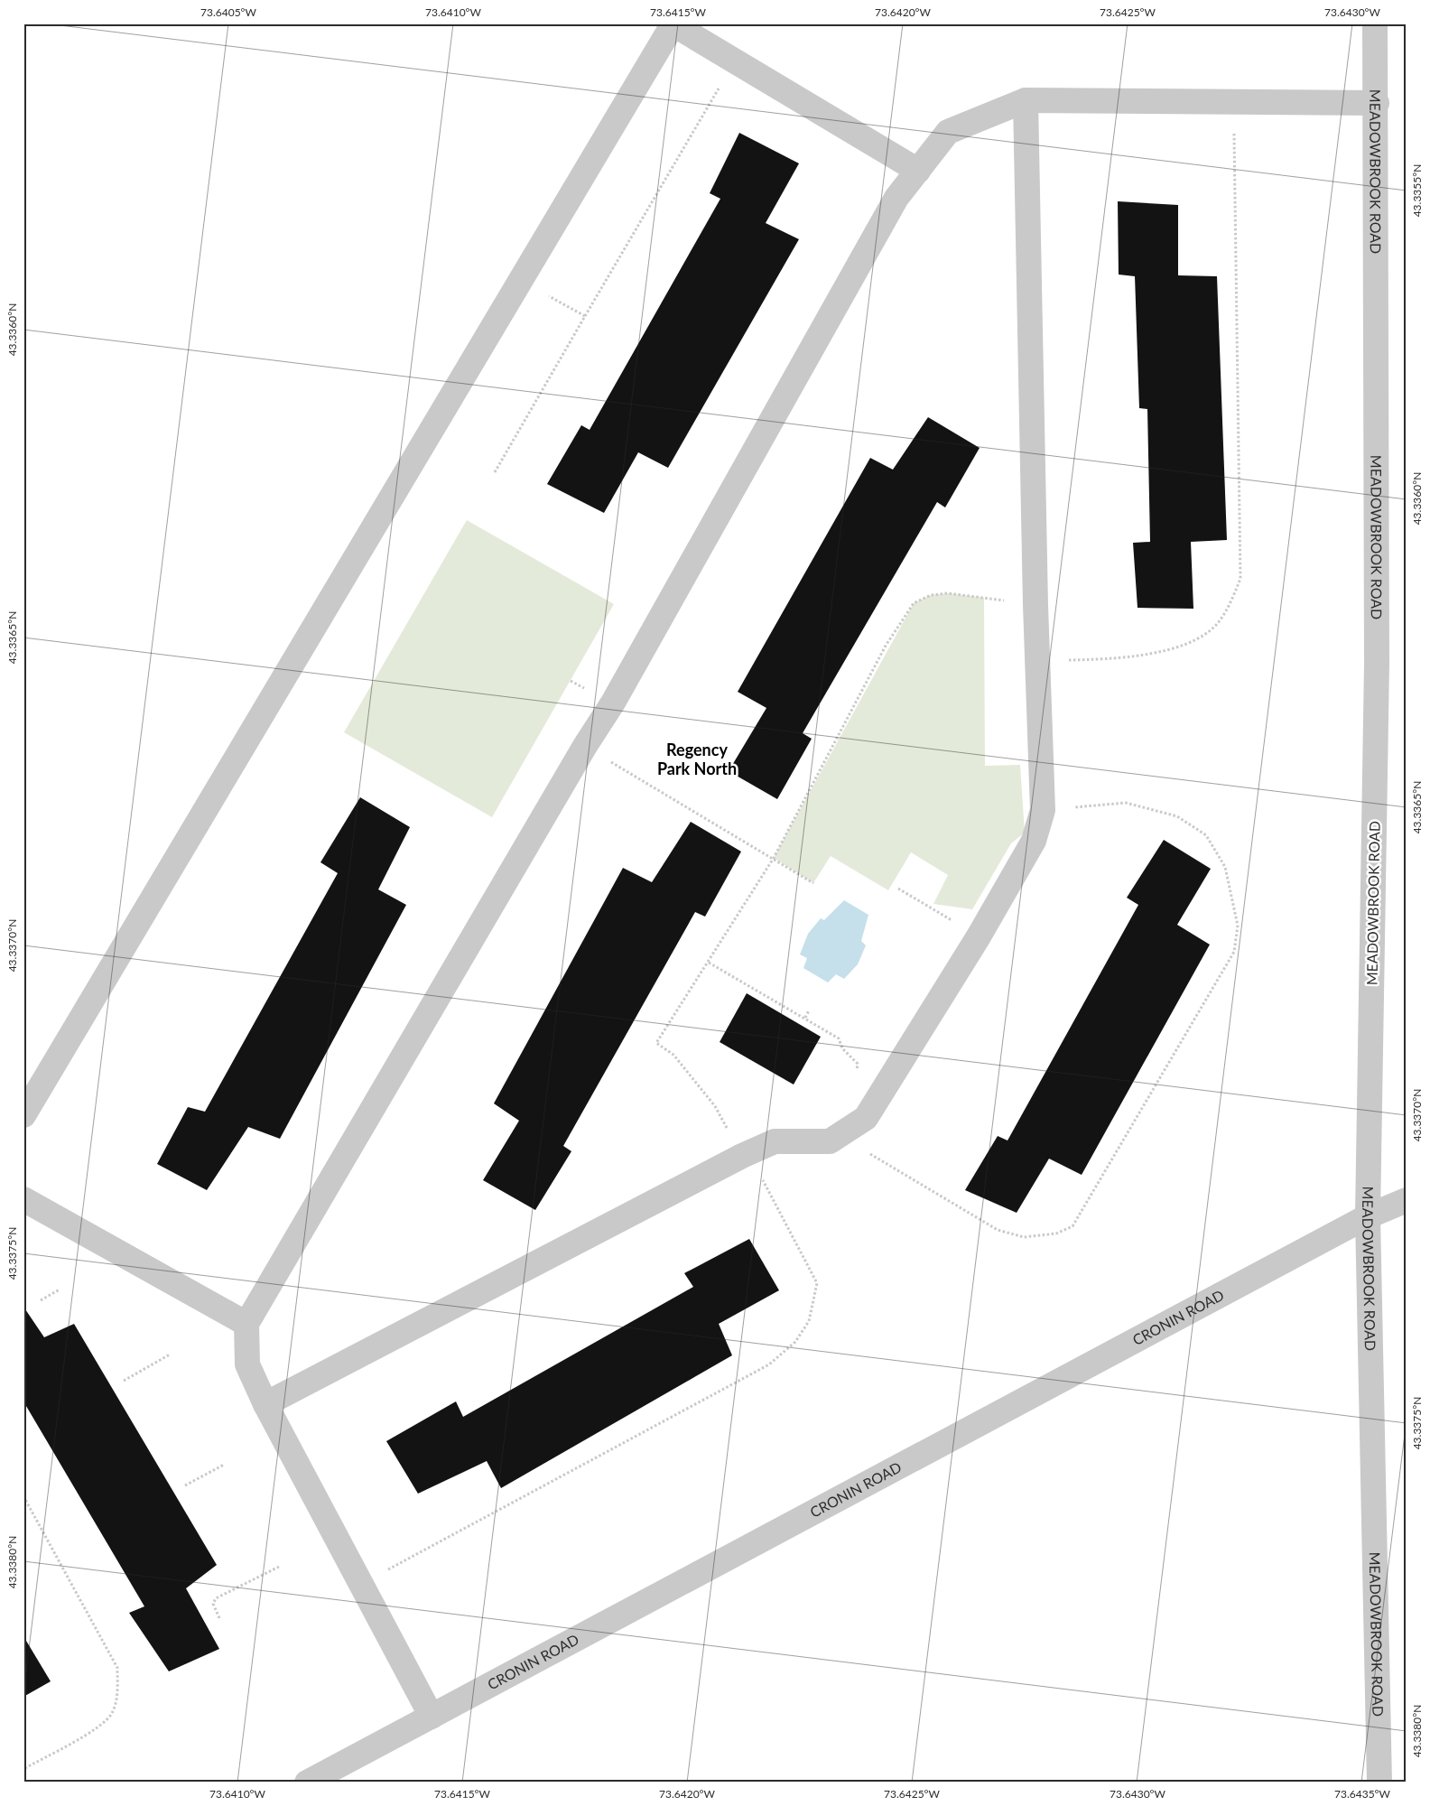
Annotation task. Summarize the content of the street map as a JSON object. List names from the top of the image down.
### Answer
{
  "streets": {
    "street": ["MEADOWBROOK ROAD", "CRONIN ROAD"]
  },
  "crossings": [
    ["MEADOWBROOK ROAD", "CRONIN ROAD"]
  ],
  "districts": ["Regency Park North"],
  "coordinates": [
    "73.6405°W",
    "73.6410°W",
    "73.6415°W",
    "73.6420°W",
    "73.6425°W",
    "73.6430°W",
    "43.3355°N",
    "43.3360°N",
    "43.3365°N",
    "43.3370°N",
    "43.3375°N",
    "43.3380°N",
    "73.6435°W"
  ]
}
